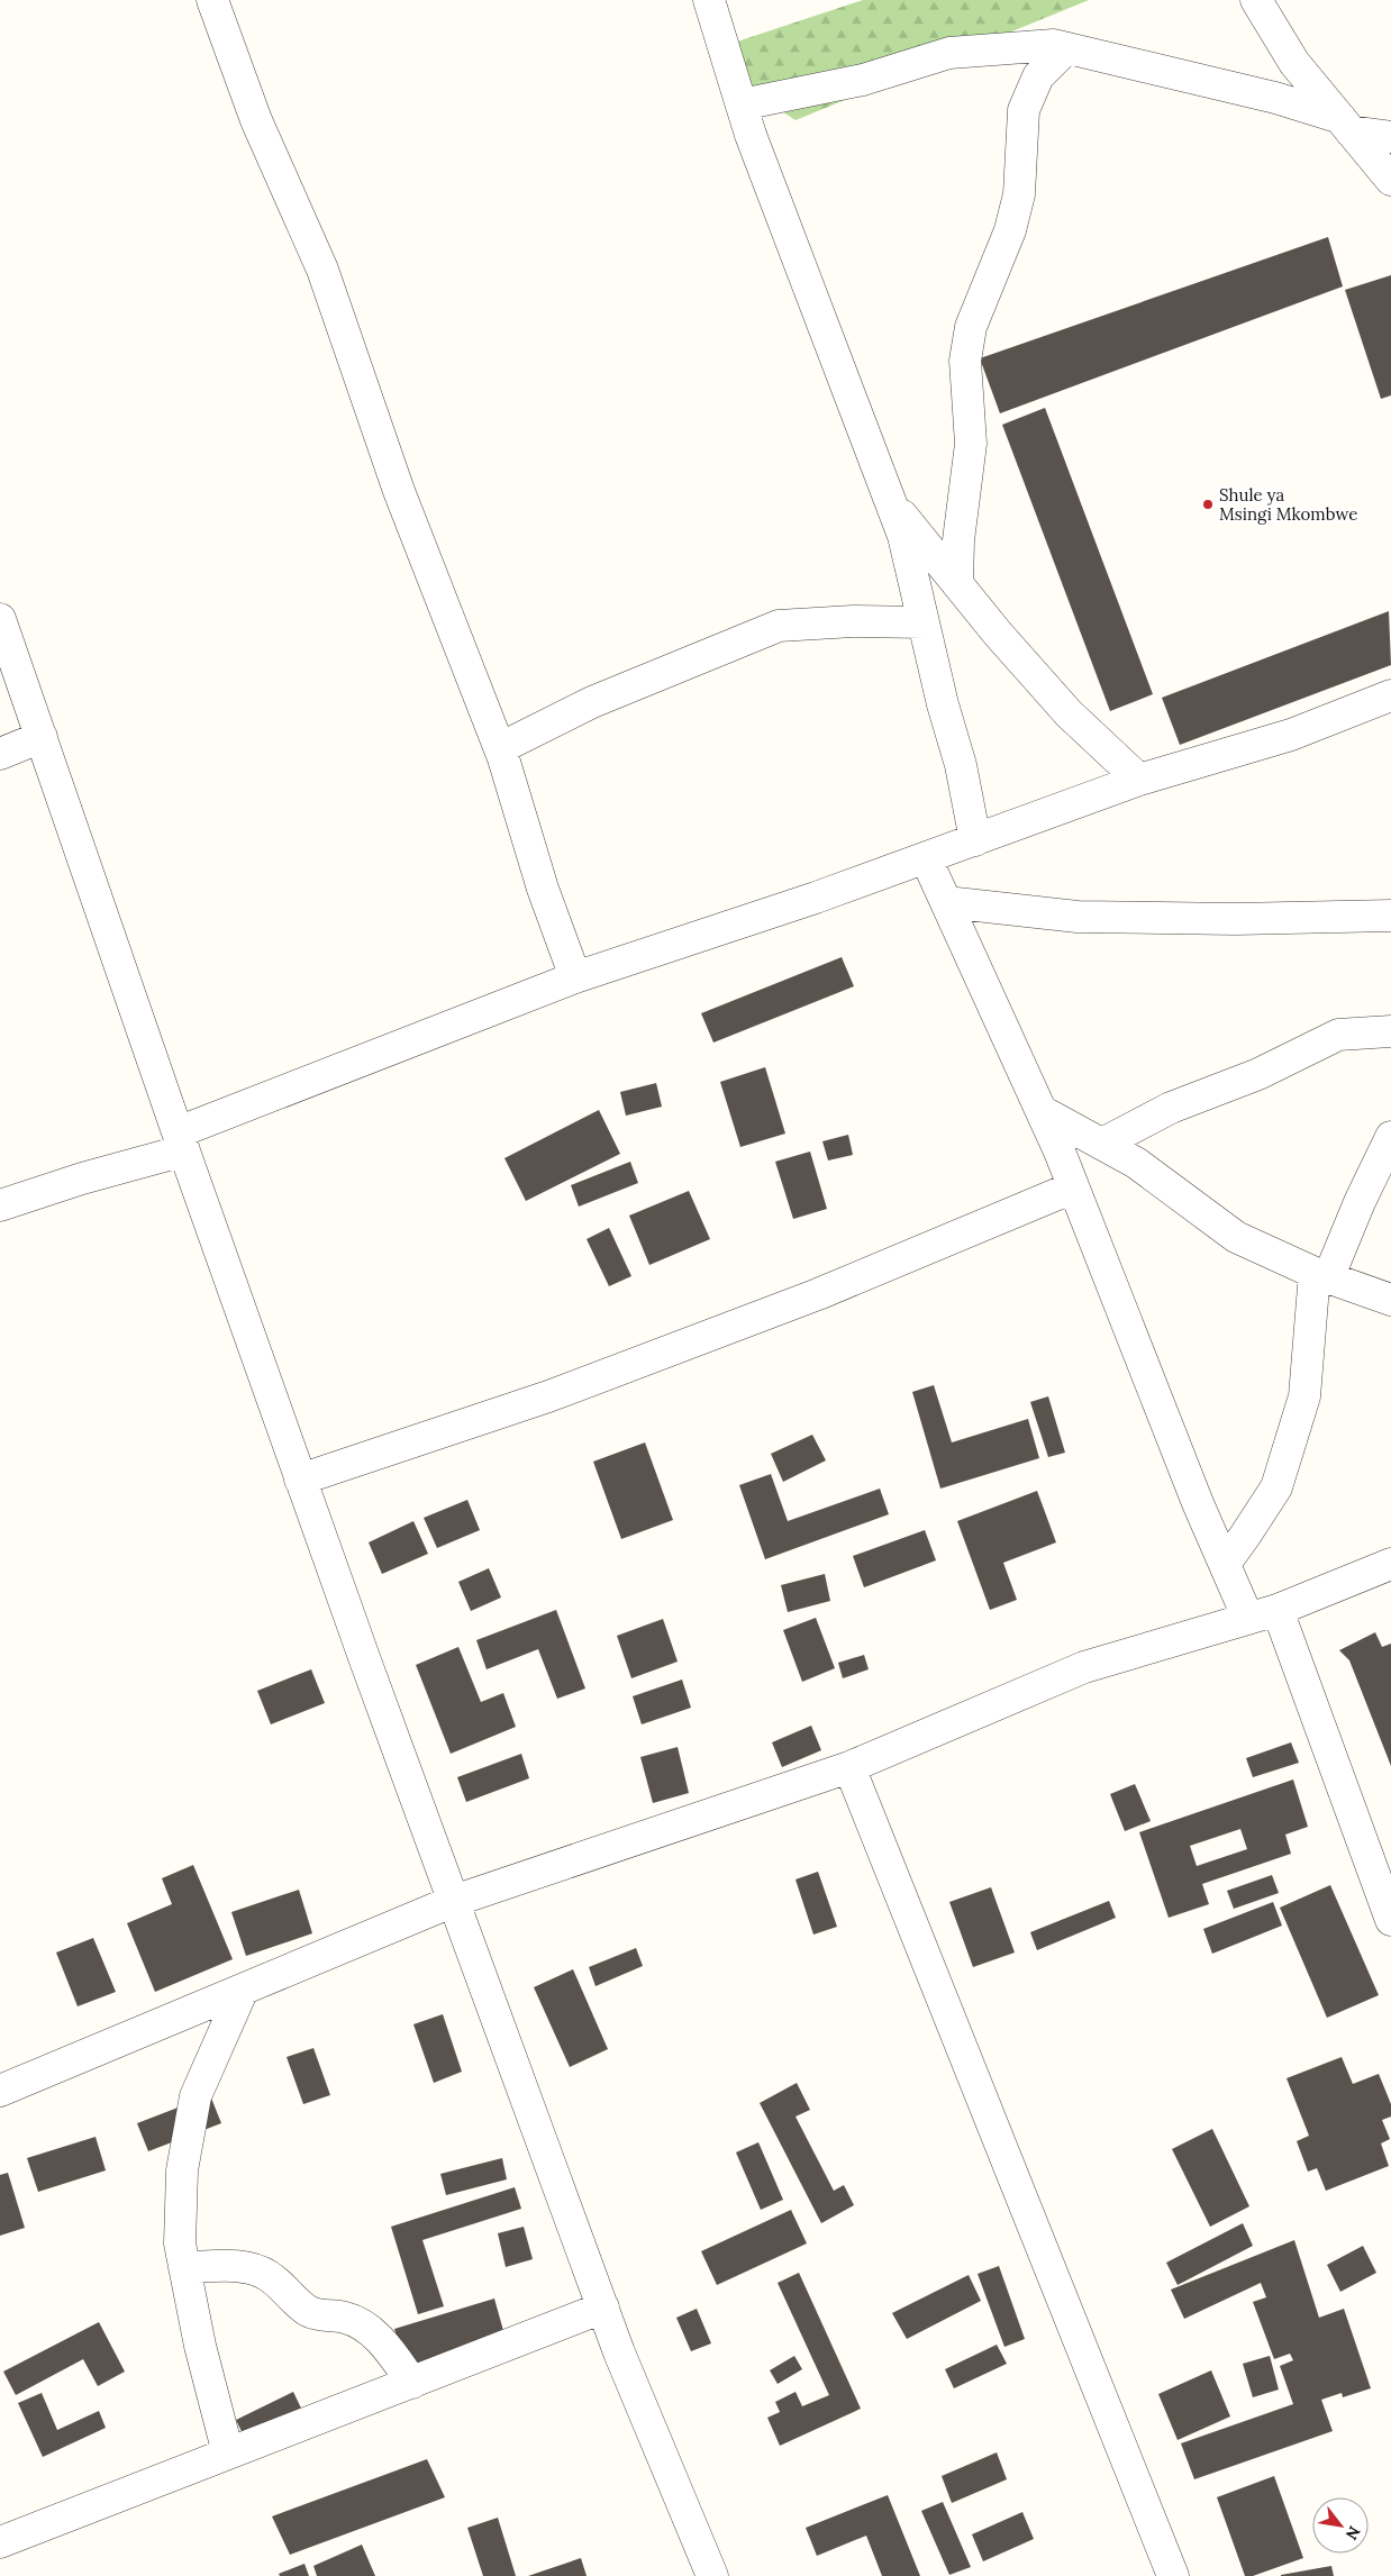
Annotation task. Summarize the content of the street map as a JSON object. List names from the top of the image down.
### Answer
{
  "places": ["Shule ya Msingi Mkombwe"],
  "north": "bottom right"
}
